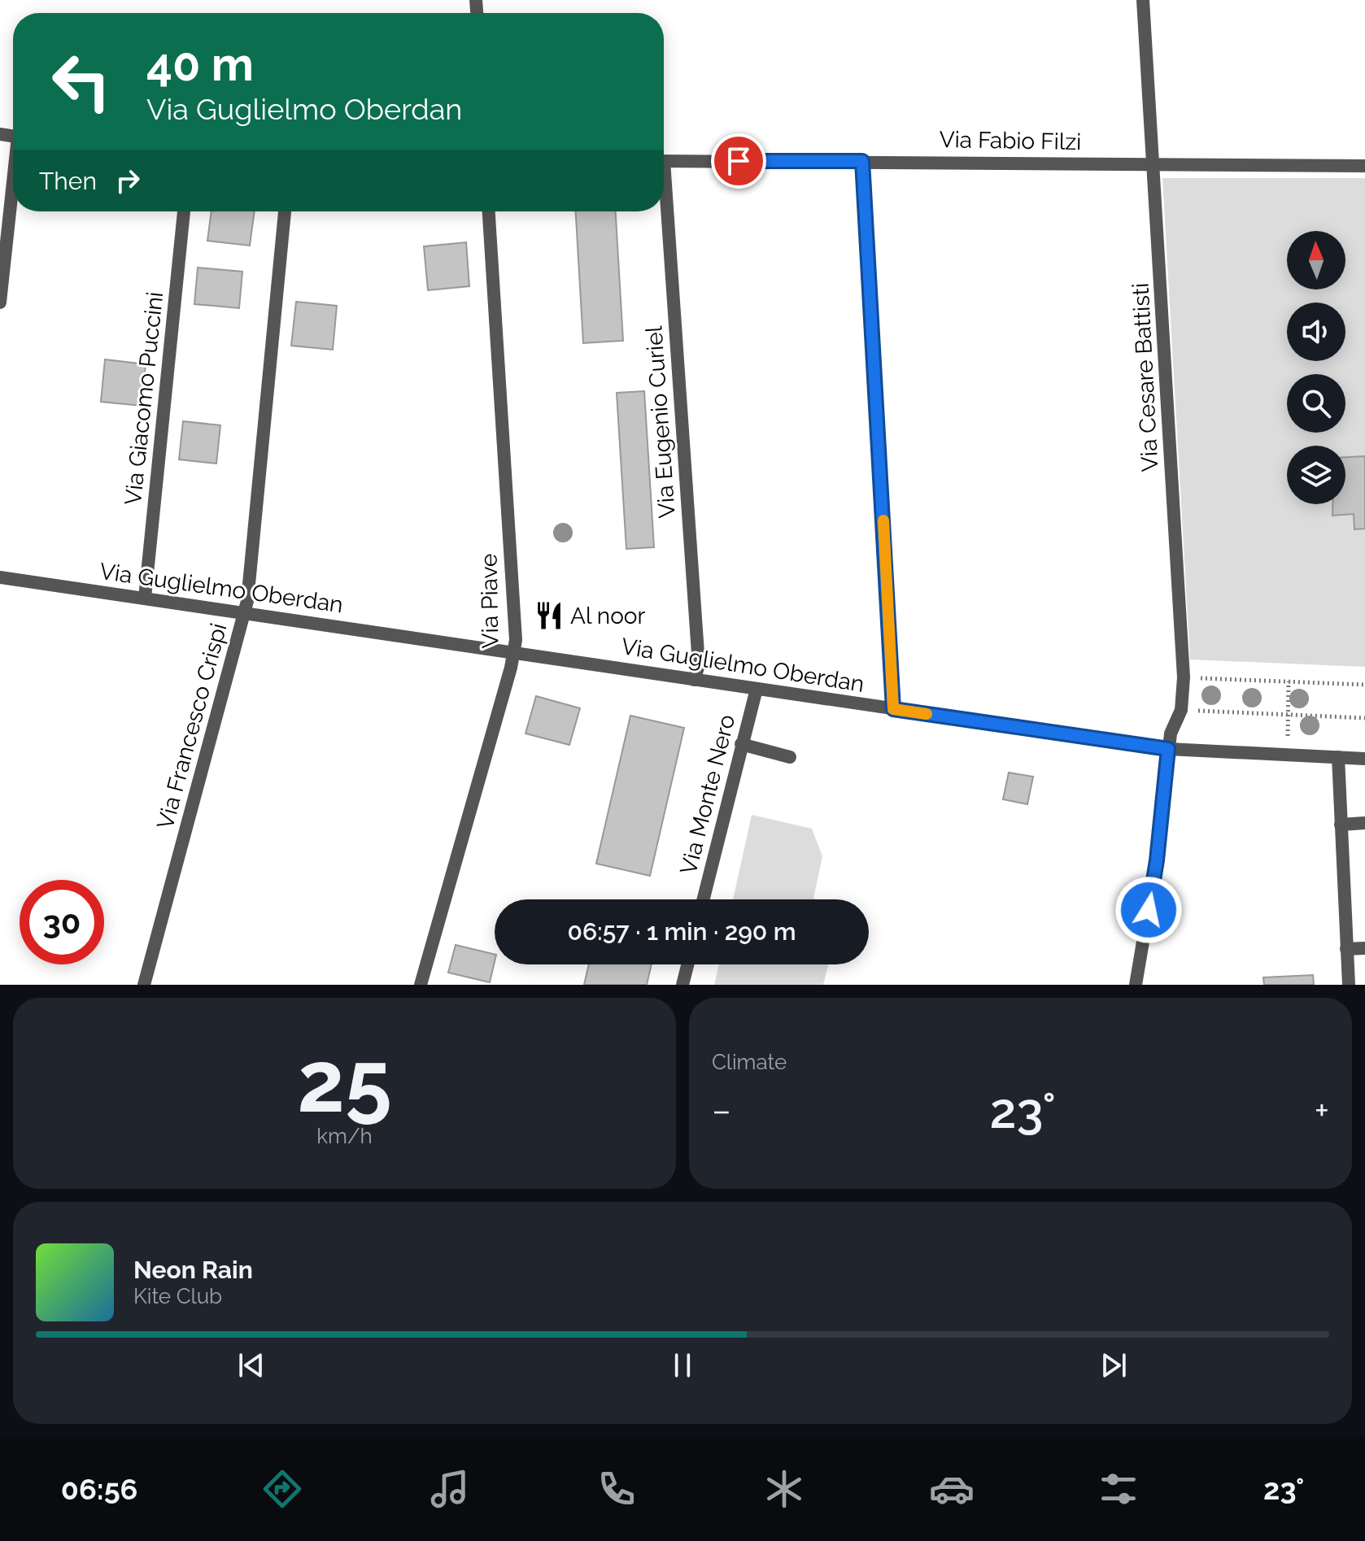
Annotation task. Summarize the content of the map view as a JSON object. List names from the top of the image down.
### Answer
{
  "streets": {
    "street": [
      "Via Fabio Filzi",
      "Via Cesare Battisti",
      "Via Giacomo Puccini",
      "Via Eugenio Curiel",
      "Via Guglielmo Oberdan",
      "Via Piave",
      "Via Francesco Crispi",
      "Via Monte Nero"
    ]
  },
  "crossings": [
    ["Via Fabio Filzi", "Via Cesare Battisti"],
    ["Via Cesare Battisti", "Via Guglielmo Oberdan"],
    ["Via Giacomo Puccini", "Via Guglielmo Oberdan"],
    ["Via Eugenio Curiel", "Via Guglielmo Oberdan"],
    ["Via Guglielmo Oberdan", "Via Piave"],
    ["Via Guglielmo Oberdan", "Via Francesco Crispi"],
    ["Via Guglielmo Oberdan", "Via Monte Nero"]
  ],
  "places": {
    "restaurant": ["Al noor"]
  },
  "north": "top",
  "page": {
    "turn": ["40 m", "Via Guglielmo Oberdan"],
    "then": "Then",
    "limit": "30",
    "trip": "06:57 · 1 min · 290 m",
    "tile": [
      ["25", "km/h"],
      "Climate"
    ],
    "heat": ["−", "23°", "+"],
    "song": ["Neon Rain", "Kite Club"],
    "tabs": ["06:56", "23°"]
  }
}
